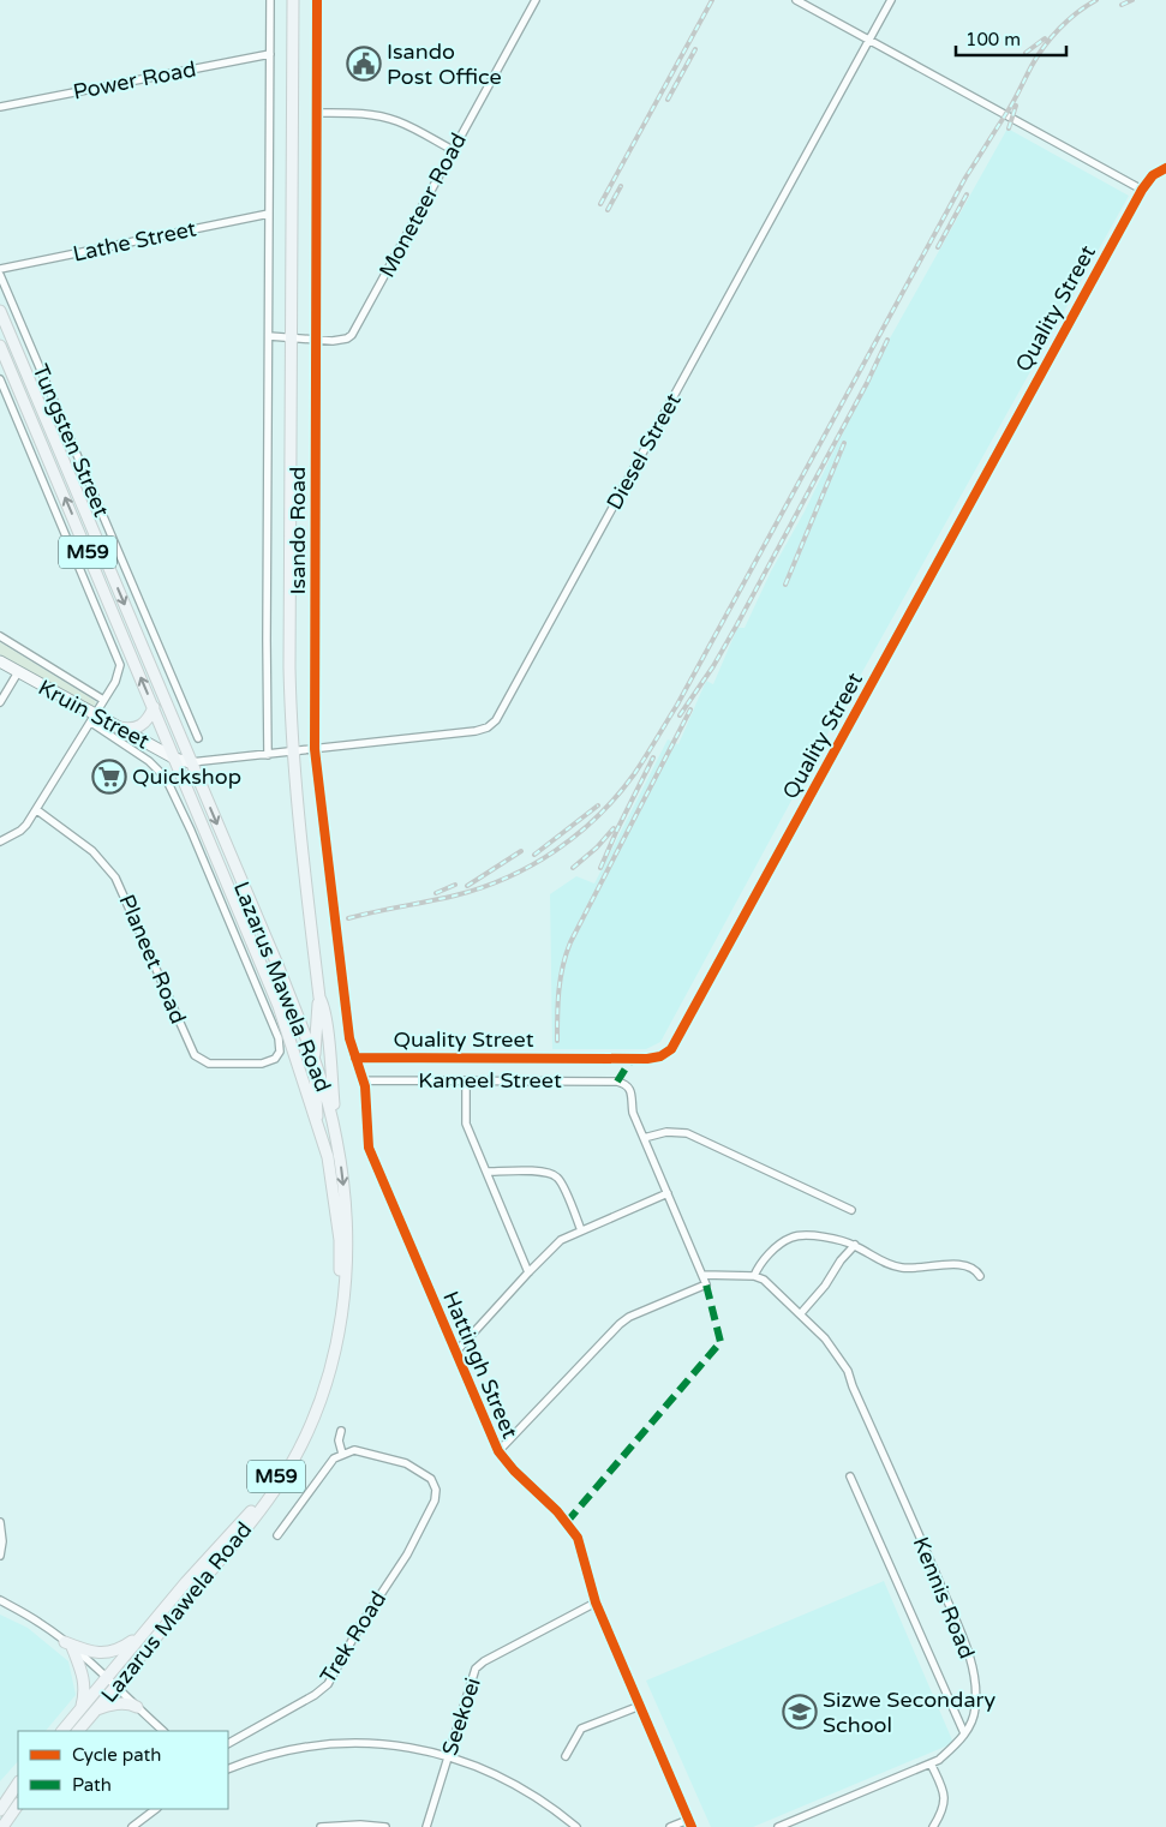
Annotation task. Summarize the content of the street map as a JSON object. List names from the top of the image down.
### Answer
{
  "streets": {
    "main road": [
      "Isando Road",
      "M59",
      "Kruin Street",
      "Lazarus Mawela Road"
    ],
    "street": [
      "Power Road",
      "Moneteer Road",
      "Lathe Street",
      "Quality Street",
      "Tungsten Street",
      "Diesel Street",
      "Planeet Road",
      "Kameel Street",
      "Hattingh Street",
      "Kennis Road",
      "Trek Road",
      "Seekoei"
    ]
  },
  "crossings": [
    ["Power Road", "Isando Road"],
    ["Moneteer Road", "Isando Road"],
    ["Lathe Street", "Isando Road"],
    ["Quality Street", "Isando Road"],
    ["Quality Street", "Hattingh Street"],
    ["Diesel Street", "Isando Road"],
    ["Isando Road", "Lazarus Mawela Road"],
    ["Isando Road", "Hattingh Street"],
    ["M59", "Lazarus Mawela Road"],
    ["Kruin Street", "Planeet Road"],
    ["Kruin Street", "Lazarus Mawela Road"],
    ["Kameel Street", "Hattingh Street"],
    ["Hattingh Street", "Seekoei"]
  ],
  "places": {
    "public building": ["Isando Post Office"],
    "supermarket": ["Quickshop"],
    "school or university": ["Sizwe Secondary School"]
  },
  "legend": ["Cycle path", "Path"],
  "scale_bar": "100 m"
}
